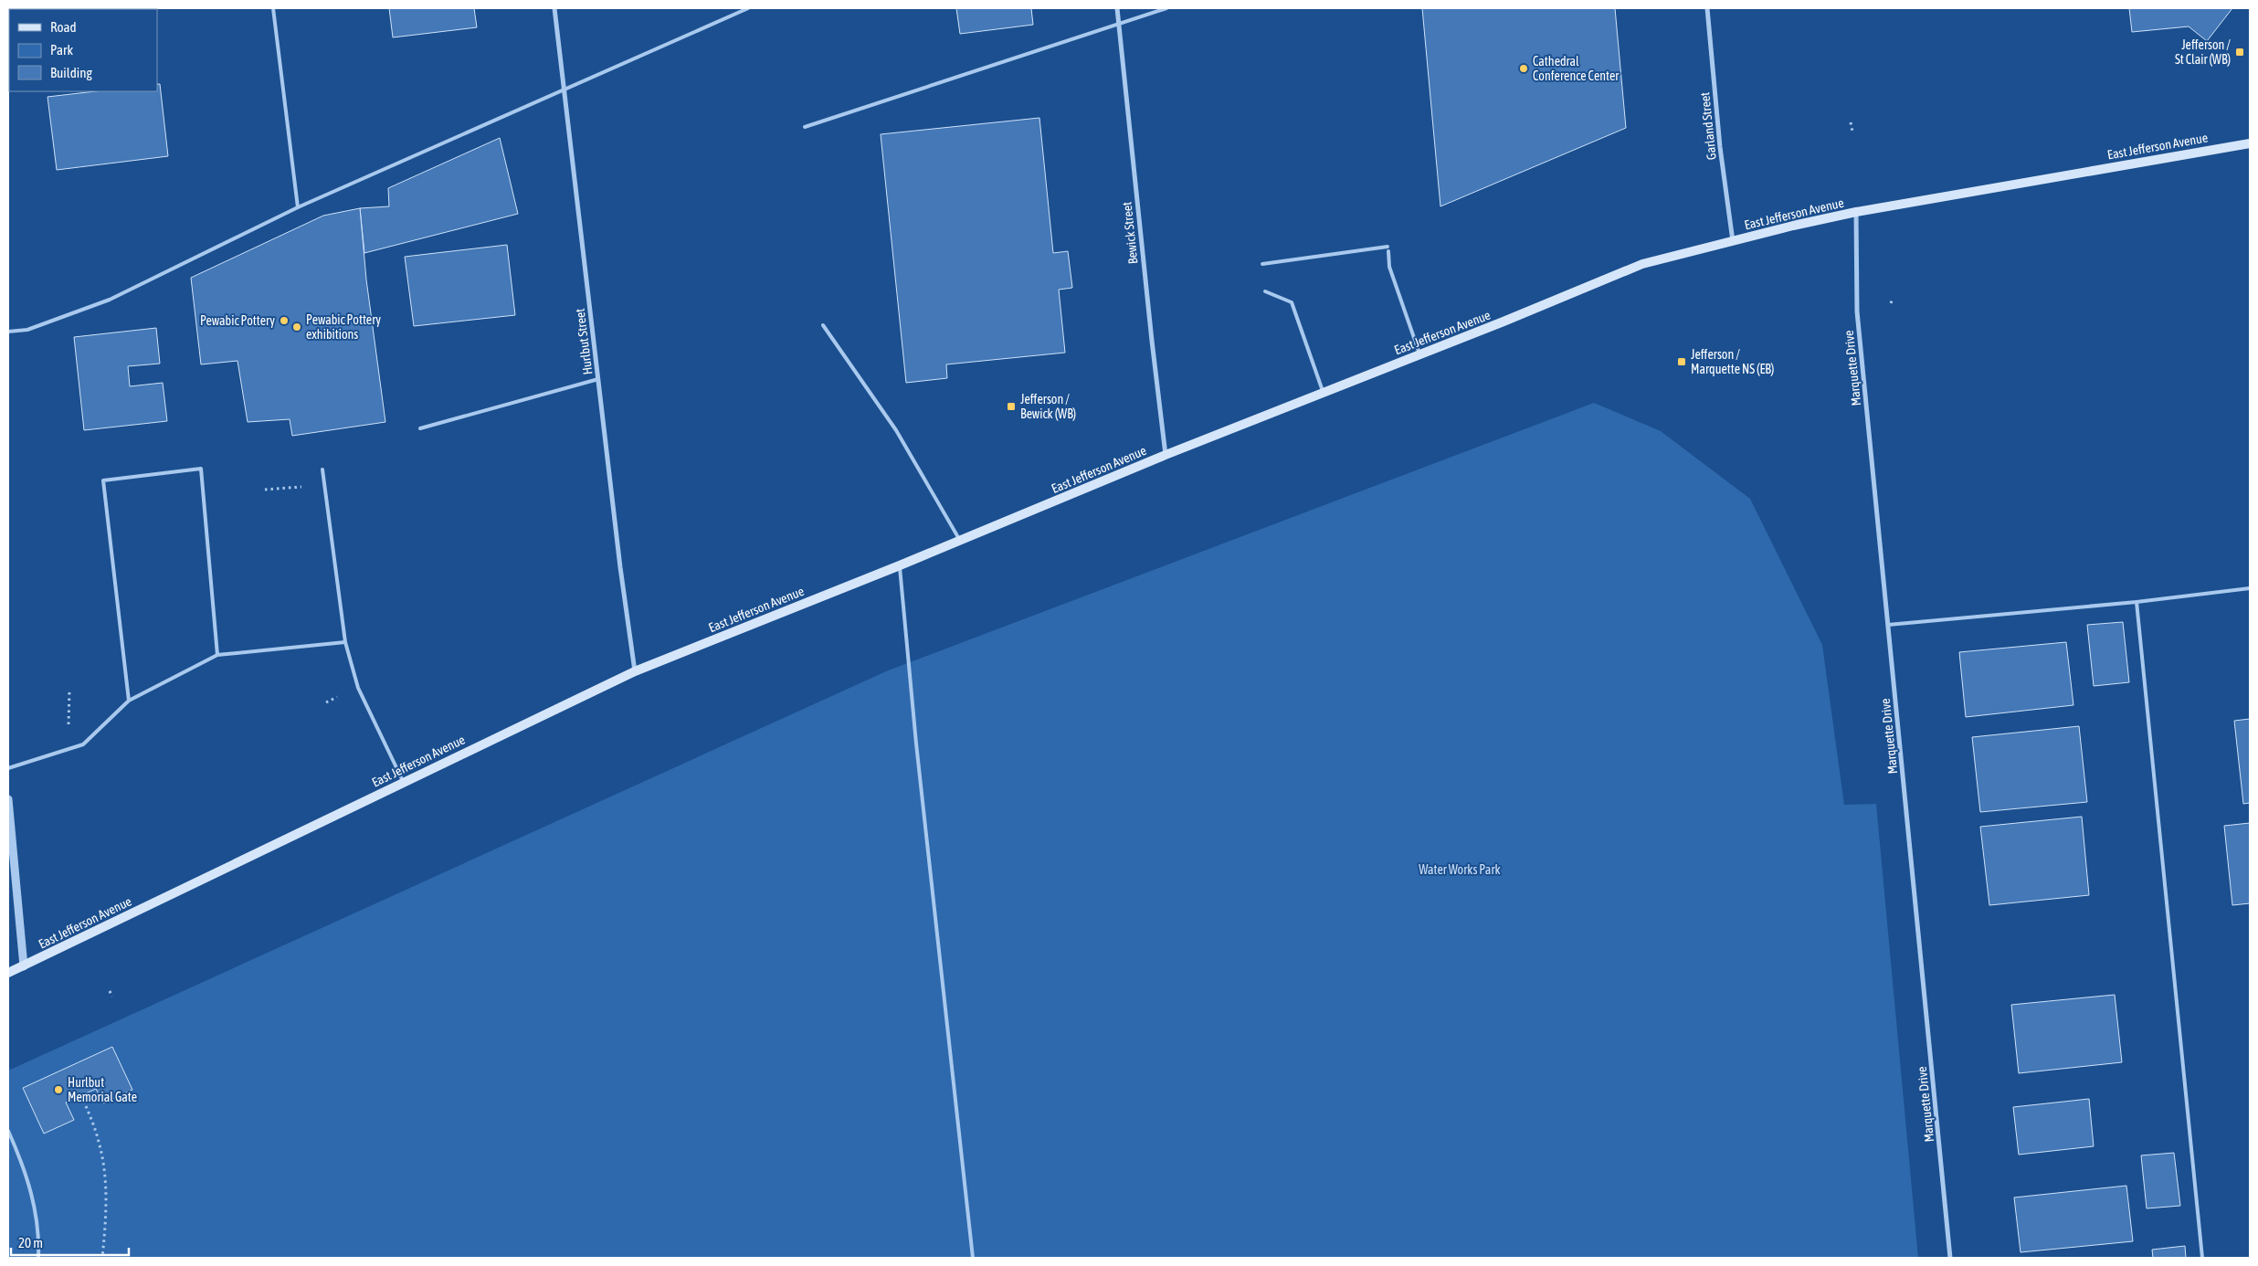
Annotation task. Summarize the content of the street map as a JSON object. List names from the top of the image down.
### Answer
{
  "streets": {
    "main road": ["East Jefferson Avenue"],
    "street": [
      "Garland Street",
      "Bewick Street",
      "Hurlbut Street",
      "Marquette Drive"
    ]
  },
  "crossings": [
    ["Garland Street", "East Jefferson Avenue"],
    ["East Jefferson Avenue", "Bewick Street"],
    ["East Jefferson Avenue", "Hurlbut Street"],
    ["East Jefferson Avenue", "Marquette Drive"]
  ],
  "parks": ["Water Works Park"],
  "places": {
    "transit": ["Jefferson / St Clair (WB)", "Jefferson / Marquette NS (EB)", "Jefferson / Bewick (WB)"],
    "other": [
      "Cathedral Conference Center",
      "Pewabic Pottery",
      "Pewabic Pottery exhibitions",
      "Hurlbut Memorial Gate"
    ]
  },
  "legend": ["Road", "Park", "Building"],
  "scale_bar": "20 m"
}
